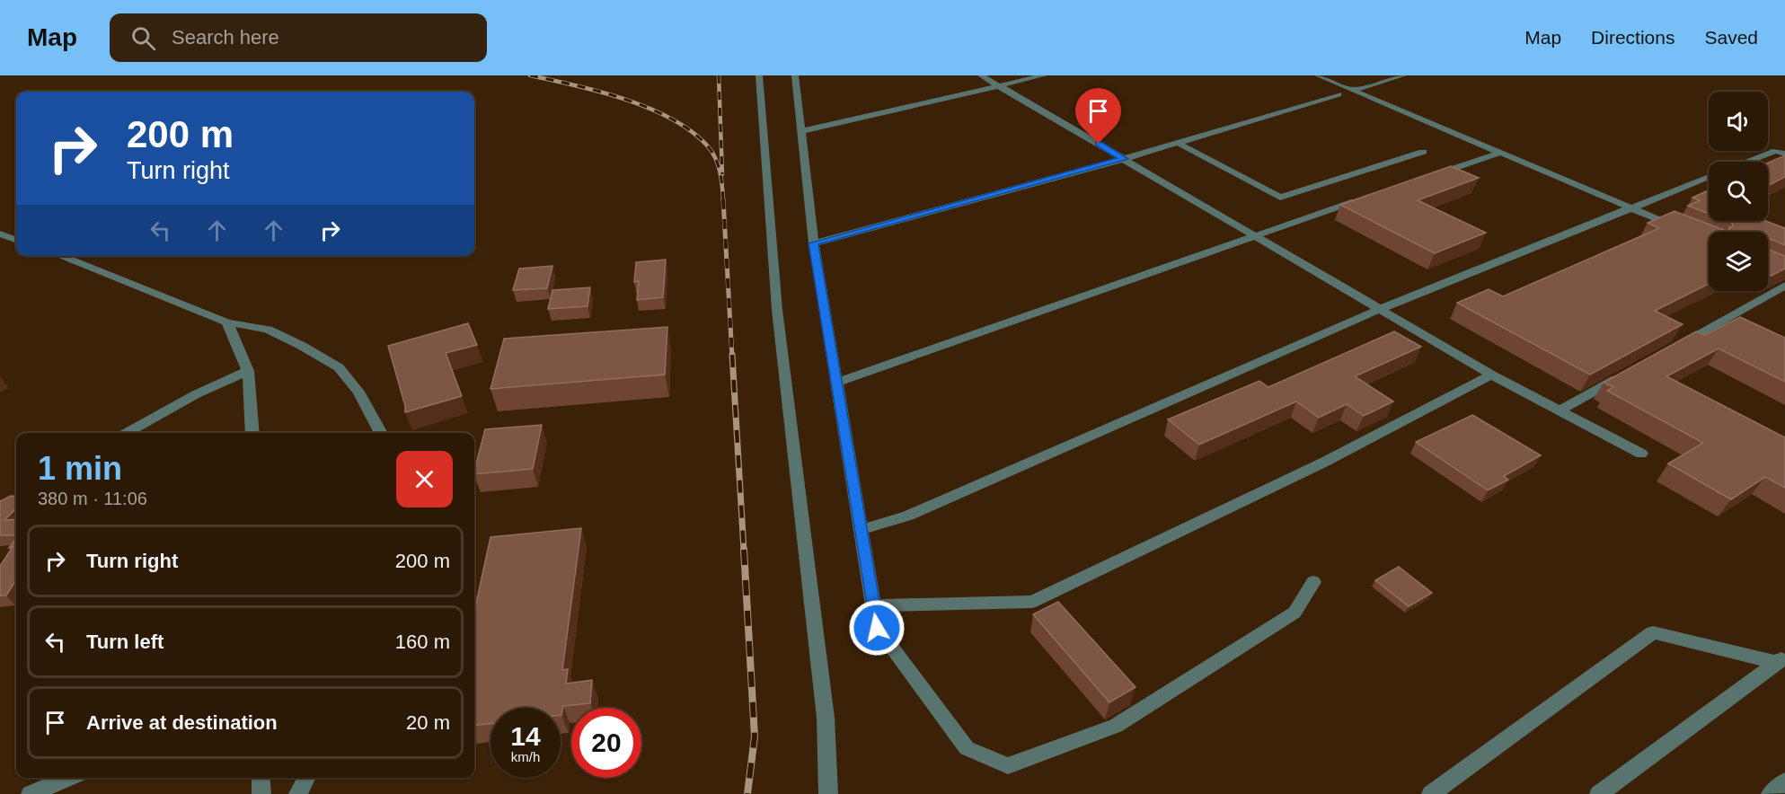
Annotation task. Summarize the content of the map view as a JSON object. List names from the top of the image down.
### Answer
{
  "page": {
    "header": "Map",
    "search": "Search here",
    "nav": ["Map", "Directions", "Saved"],
    "turn": ["200 m", "Turn right"],
    "heading": ["1 min", "380 m · 11:06"],
    "list": [
      {
        "name": "Turn right",
        "value": "200 m"
      },
      {
        "name": "Turn left",
        "value": "160 m"
      },
      {
        "name": "Arrive at destination",
        "value": "20 m"
      }
    ],
    "speed": "14 km/h",
    "limit": "20"
  }
}
